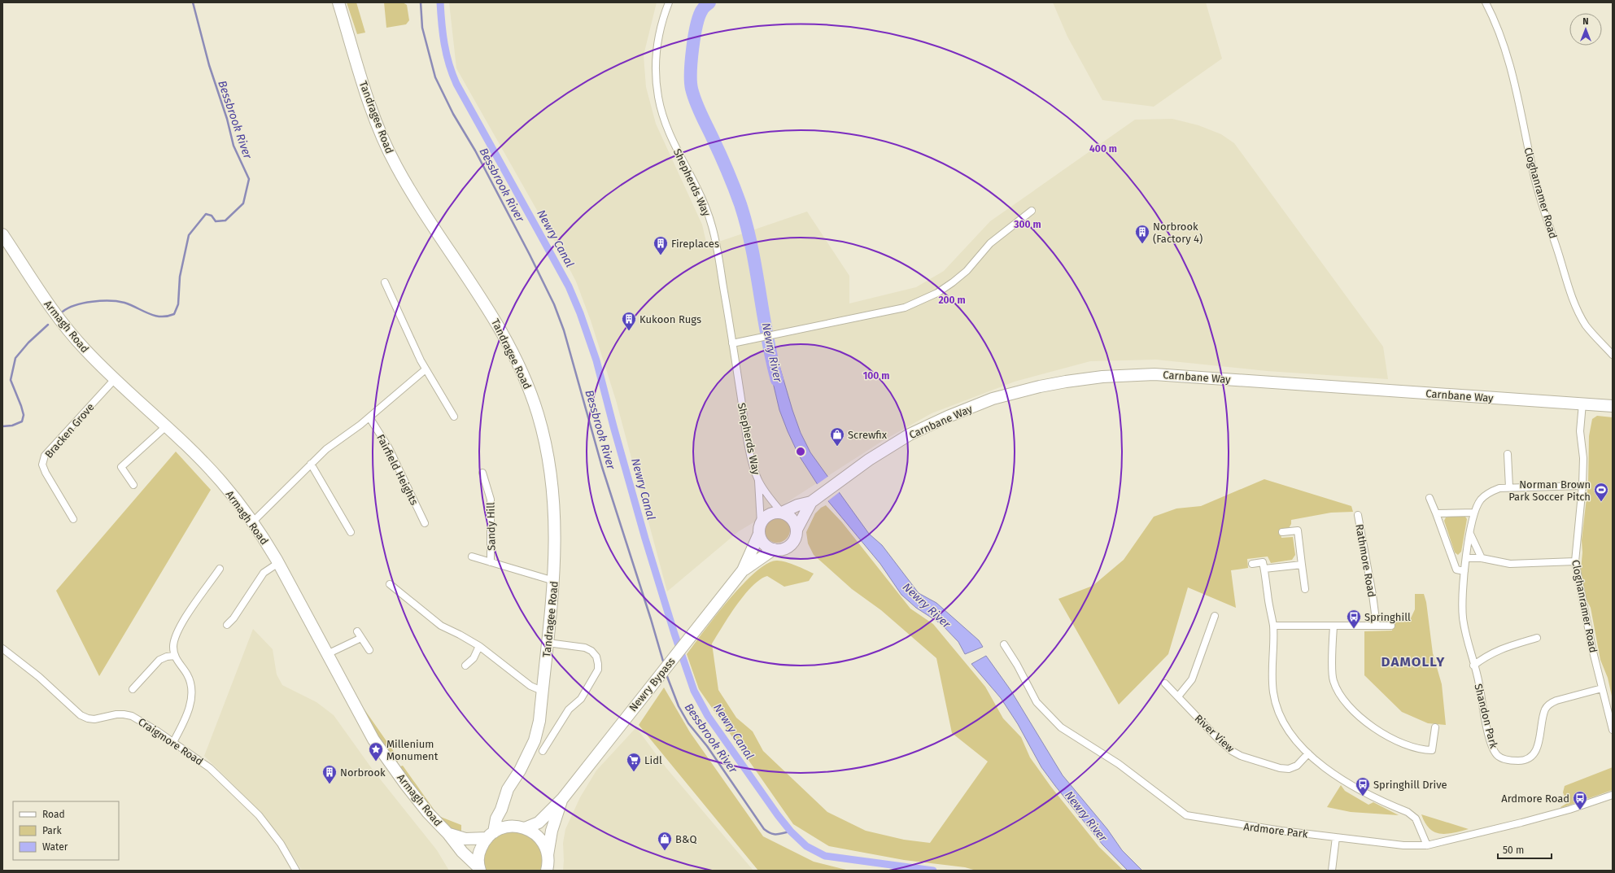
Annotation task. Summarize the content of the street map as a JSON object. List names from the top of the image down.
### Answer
{
  "streets": {
    "highway": [
      "Tandragee Road",
      "Armagh Road",
      "Carnbane Way",
      "Newry Bypass"
    ],
    "street": [
      "Shepherds Way",
      "Cloghanramer Road",
      "Bracken Grove",
      "Fairfield Heights",
      "Sandy Hill",
      "Rathmore Road",
      "Shandon Park",
      "River View",
      "Craigmore Road",
      "Ardmore Park"
    ]
  },
  "crossings": [
    ["Tandragee Road", "Armagh Road"],
    ["Tandragee Road", "Sandy Hill"],
    ["Cloghanramer Road", "Carnbane Way"],
    ["Cloghanramer Road", "Shandon Park"],
    ["Armagh Road", "Bracken Grove"]
  ],
  "districts": ["DAMOLLY"],
  "water": ["Bessbrook River", "Newry Canal", "Newry River"],
  "places": {
    "building": [
      "Norbrook (Factory 4)",
      "Fireplaces",
      "Kukoon Rugs",
      "Norbrook"
    ],
    "shop": ["Screwfix", "B&Q"],
    "sports": ["Norman Brown Park Soccer Pitch"],
    "bus stop": ["Springhill", "Springhill Drive", "Ardmore Road"],
    "place": ["Millenium Monument"],
    "supermarket": ["Lidl"]
  },
  "legend": ["Road", "Park", "Water"],
  "scale_bar": "50 m",
  "north": "top",
  "rings": [
    "400 m",
    "300 m",
    "200 m",
    "100 m"
  ]
}
